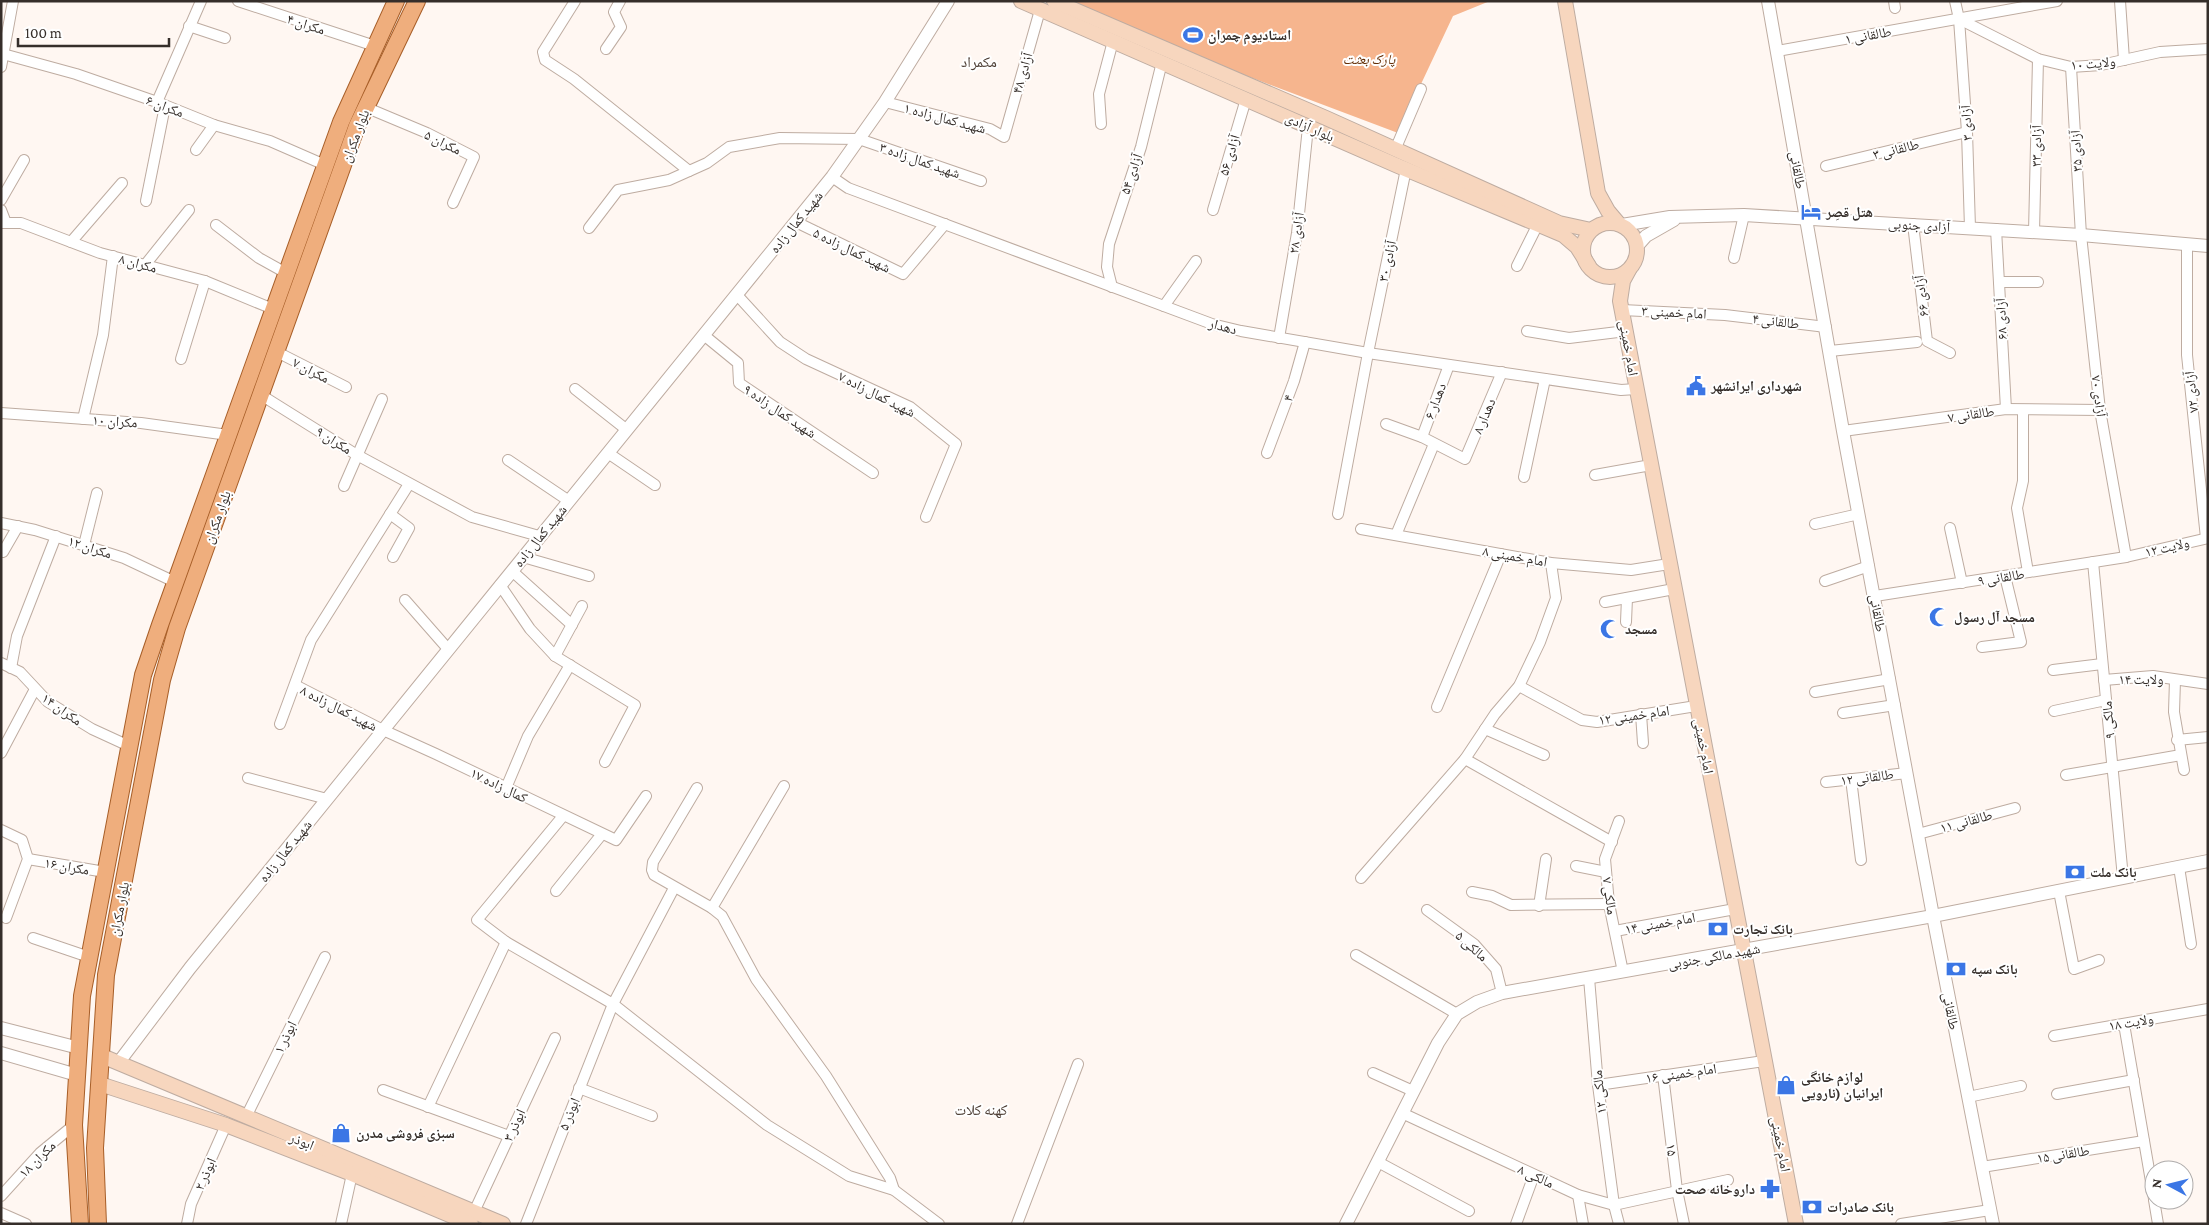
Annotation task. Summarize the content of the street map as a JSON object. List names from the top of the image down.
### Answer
{
  "streets": {
    "main road": [
      "بلوار آزادی",
      "بلوار مکران",
      "امام خمینی",
      "ابوذر"
    ],
    "street": [
      "مکران ۴",
      "طالقانی ۱",
      "ولایت ۱۰",
      "آزادی ۴۸",
      "مکران ۶",
      "شهید کمال زاده ۱",
      "آزادی ۳",
      "مکران ۵",
      "آزادی ۳۳",
      "طالقانی ۳",
      "آزادی ۳۵",
      "آزادی ۵۶",
      "شهید کمال زاده ۳",
      "طالقانی",
      "آزادی ۵۴",
      "شهید کمال زاده",
      "آزادی جنوبی",
      "آزادی ۲۸",
      "شهید کمال زاده ۵",
      "آزادی ۳۰",
      "مکران ۸",
      "آزادی ۶۶",
      "امام خمینی ۳",
      "آزادی ۶۸",
      "طالقانی ۴",
      "دهدار",
      "مکران ۷",
      "آزادی ۷۲",
      "شهید کمال زاده ۷",
      "آزادی ۷۰",
      "۴",
      "دهدار ۶",
      "شهید کمال زاده ۹",
      "طالقانی ۷",
      "دهدار ۸",
      "مکران ۱۰",
      "مکران ۹",
      "مکران ۱۲",
      "ولایت ۱۲",
      "امام خمینی ۸",
      "طالقانی ۹",
      "ولایت ۱۴",
      "شهید کمال زاده ۸",
      "مکران ۱۴",
      "امام خمینی ۱۲",
      "مالکی ۹",
      "طالقانی ۱۲",
      "کمال زاده ۱۷",
      "طالقانی ۱۱",
      "مکران ۱۶",
      "مالکی ۷",
      "امام خمینی ۱۴",
      "مالکی ۵",
      "شهید مالکی جنوبی",
      "ولایت ۱۸",
      "ابوذر ۱",
      "امام خمینی ۱۶",
      "مالکی ۱۲",
      "ابوذر ۵",
      "ابوذر ۳",
      "۱۵",
      "طالقانی ۱۵",
      "مکران ۱۸",
      "ابوذر ۲",
      "مالکی ۸"
    ]
  },
  "crossings": [
    ["مکران ۴", "بلوار مکران"],
    ["طالقانی ۱", "ولایت ۱۰"],
    ["طالقانی ۱", "آزادی ۳"],
    ["طالقانی ۱", "طالقانی"],
    ["ولایت ۱۰", "آزادی ۳"],
    ["ولایت ۱۰", "آزادی ۳۳"],
    ["ولایت ۱۰", "آزادی ۳۵"],
    ["آزادی ۴۸", "شهید کمال زاده ۱"],
    ["آزادی ۴۸", "بلوار آزادی"],
    ["مکران ۶", "بلوار مکران"],
    ["شهید کمال زاده ۱", "شهید کمال زاده"],
    ["آزادی ۳", "طالقانی ۳"],
    ["آزادی ۳", "آزادی جنوبی"],
    ["بلوار آزادی", "آزادی ۵۶"],
    ["بلوار آزادی", "آزادی ۵۴"],
    ["بلوار آزادی", "آزادی جنوبی"],
    ["بلوار آزادی", "آزادی ۲۸"],
    ["بلوار آزادی", "آزادی ۳۰"],
    ["بلوار آزادی", "امام خمینی ۳"],
    ["بلوار آزادی", "امام خمینی"],
    ["بلوار مکران", "مکران ۵"],
    ["بلوار مکران", "مکران ۸"],
    ["بلوار مکران", "مکران ۷"],
    ["بلوار مکران", "مکران ۱۰"],
    ["بلوار مکران", "مکران ۹"],
    ["بلوار مکران", "مکران ۱۲"],
    ["بلوار مکران", "مکران ۱۴"],
    ["بلوار مکران", "مکران ۱۶"],
    ["بلوار مکران", "ابوذر"],
    ["بلوار مکران", "مکران ۱۸"],
    ["آزادی ۳۳", "آزادی جنوبی"],
    ["آزادی ۳۵", "آزادی جنوبی"],
    ["آزادی ۳۵", "آزادی ۷۰"],
    ["شهید کمال زاده ۳", "شهید کمال زاده"],
    ["طالقانی", "آزادی جنوبی"],
    ["طالقانی", "طالقانی ۴"],
    ["طالقانی", "طالقانی ۷"],
    ["طالقانی", "طالقانی ۹"],
    ["طالقانی", "طالقانی ۱۲"],
    ["طالقانی", "طالقانی ۱۱"],
    ["طالقانی", "شهید مالکی جنوبی"],
    ["طالقانی", "طالقانی ۱۵"],
    ["آزادی ۵۴", "دهدار"],
    ["شهید کمال زاده", "شهید کمال زاده ۵"],
    ["شهید کمال زاده", "دهدار"],
    ["شهید کمال زاده", "شهید کمال زاده ۷"],
    ["شهید کمال زاده", "شهید کمال زاده ۹"],
    ["شهید کمال زاده", "مکران ۹"],
    ["شهید کمال زاده", "شهید کمال زاده ۸"],
    ["شهید کمال زاده", "کمال زاده ۱۷"],
    ["شهید کمال زاده", "ابوذر"],
    ["آزادی جنوبی", "آزادی ۶۶"],
    ["آزادی جنوبی", "آزادی ۶۸"],
    ["آزادی جنوبی", "امام خمینی"],
    ["آزادی جنوبی", "آزادی ۷۲"],
    ["آزادی جنوبی", "آزادی ۷۰"],
    ["آزادی ۲۸", "دهدار"],
    ["شهید کمال زاده ۵", "دهدار"],
    ["آزادی ۳۰", "دهدار"],
    ["امام خمینی ۳", "طالقانی ۴"],
    ["امام خمینی ۳", "امام خمینی"],
    ["آزادی ۶۸", "طالقانی ۷"],
    ["دهدار", "امام خمینی"],
    ["دهدار", "۴"],
    ["دهدار", "دهدار ۶"],
    ["دهدار", "دهدار ۸"],
    ["امام خمینی", "امام خمینی ۸"],
    ["امام خمینی", "امام خمینی ۱۲"],
    ["امام خمینی", "امام خمینی ۱۴"],
    ["امام خمینی", "شهید مالکی جنوبی"],
    ["امام خمینی", "امام خمینی ۱۶"],
    ["آزادی ۷۲", "ولایت ۱۲"],
    ["آزادی ۷۰", "طالقانی ۷"],
    ["آزادی ۷۰", "ولایت ۱۲"],
    ["آزادی ۷۰", "طالقانی ۹"],
    ["ولایت ۱۲", "طالقانی ۹"],
    ["طالقانی ۹", "مالکی ۹"],
    ["ولایت ۱۴", "مالکی ۹"],
    ["شهید کمال زاده ۸", "کمال زاده ۱۷"],
    ["مالکی ۹", "شهید مالکی جنوبی"],
    ["مالکی ۷", "امام خمینی ۱۴"],
    ["مالکی ۷", "شهید مالکی جنوبی"],
    ["مالکی ۵", "شهید مالکی جنوبی"],
    ["شهید مالکی جنوبی", "مالکی ۱۲"],
    ["شهید مالکی جنوبی", "مالکی ۸"],
    ["ابوذر ۱", "ابوذر"],
    ["امام خمینی ۱۶", "مالکی ۱۲"],
    ["امام خمینی ۱۶", "۱۵"],
    ["مالکی ۱۲", "مالکی ۸"],
    ["ابوذر ۳", "ابوذر"],
    ["ابوذر", "ابوذر ۲"],
    ["۱۵", "مالکی ۸"]
  ],
  "districts": ["مکمراد", "کهنه کلات"],
  "parks": ["پارک بعثت"],
  "places": {
    "sports": ["استادیوم چمران"],
    "hotel": ["هتل قصِر"],
    "public building": ["شهرداری ایرانشهر"],
    "mosque": ["مسجد آل رسول", "مسجد"],
    "bank": [
      "بانک ملت",
      "بانک تجارت",
      "بانک سپه",
      "بانک صادرات"
    ],
    "shop": ["لوازم خانگی ایرانیان (نارویی", "سبزی فروشی مدرن"],
    "pharmacy": ["داروخانه صحت"]
  },
  "scale_bar": "100 m",
  "north": "left"
}
